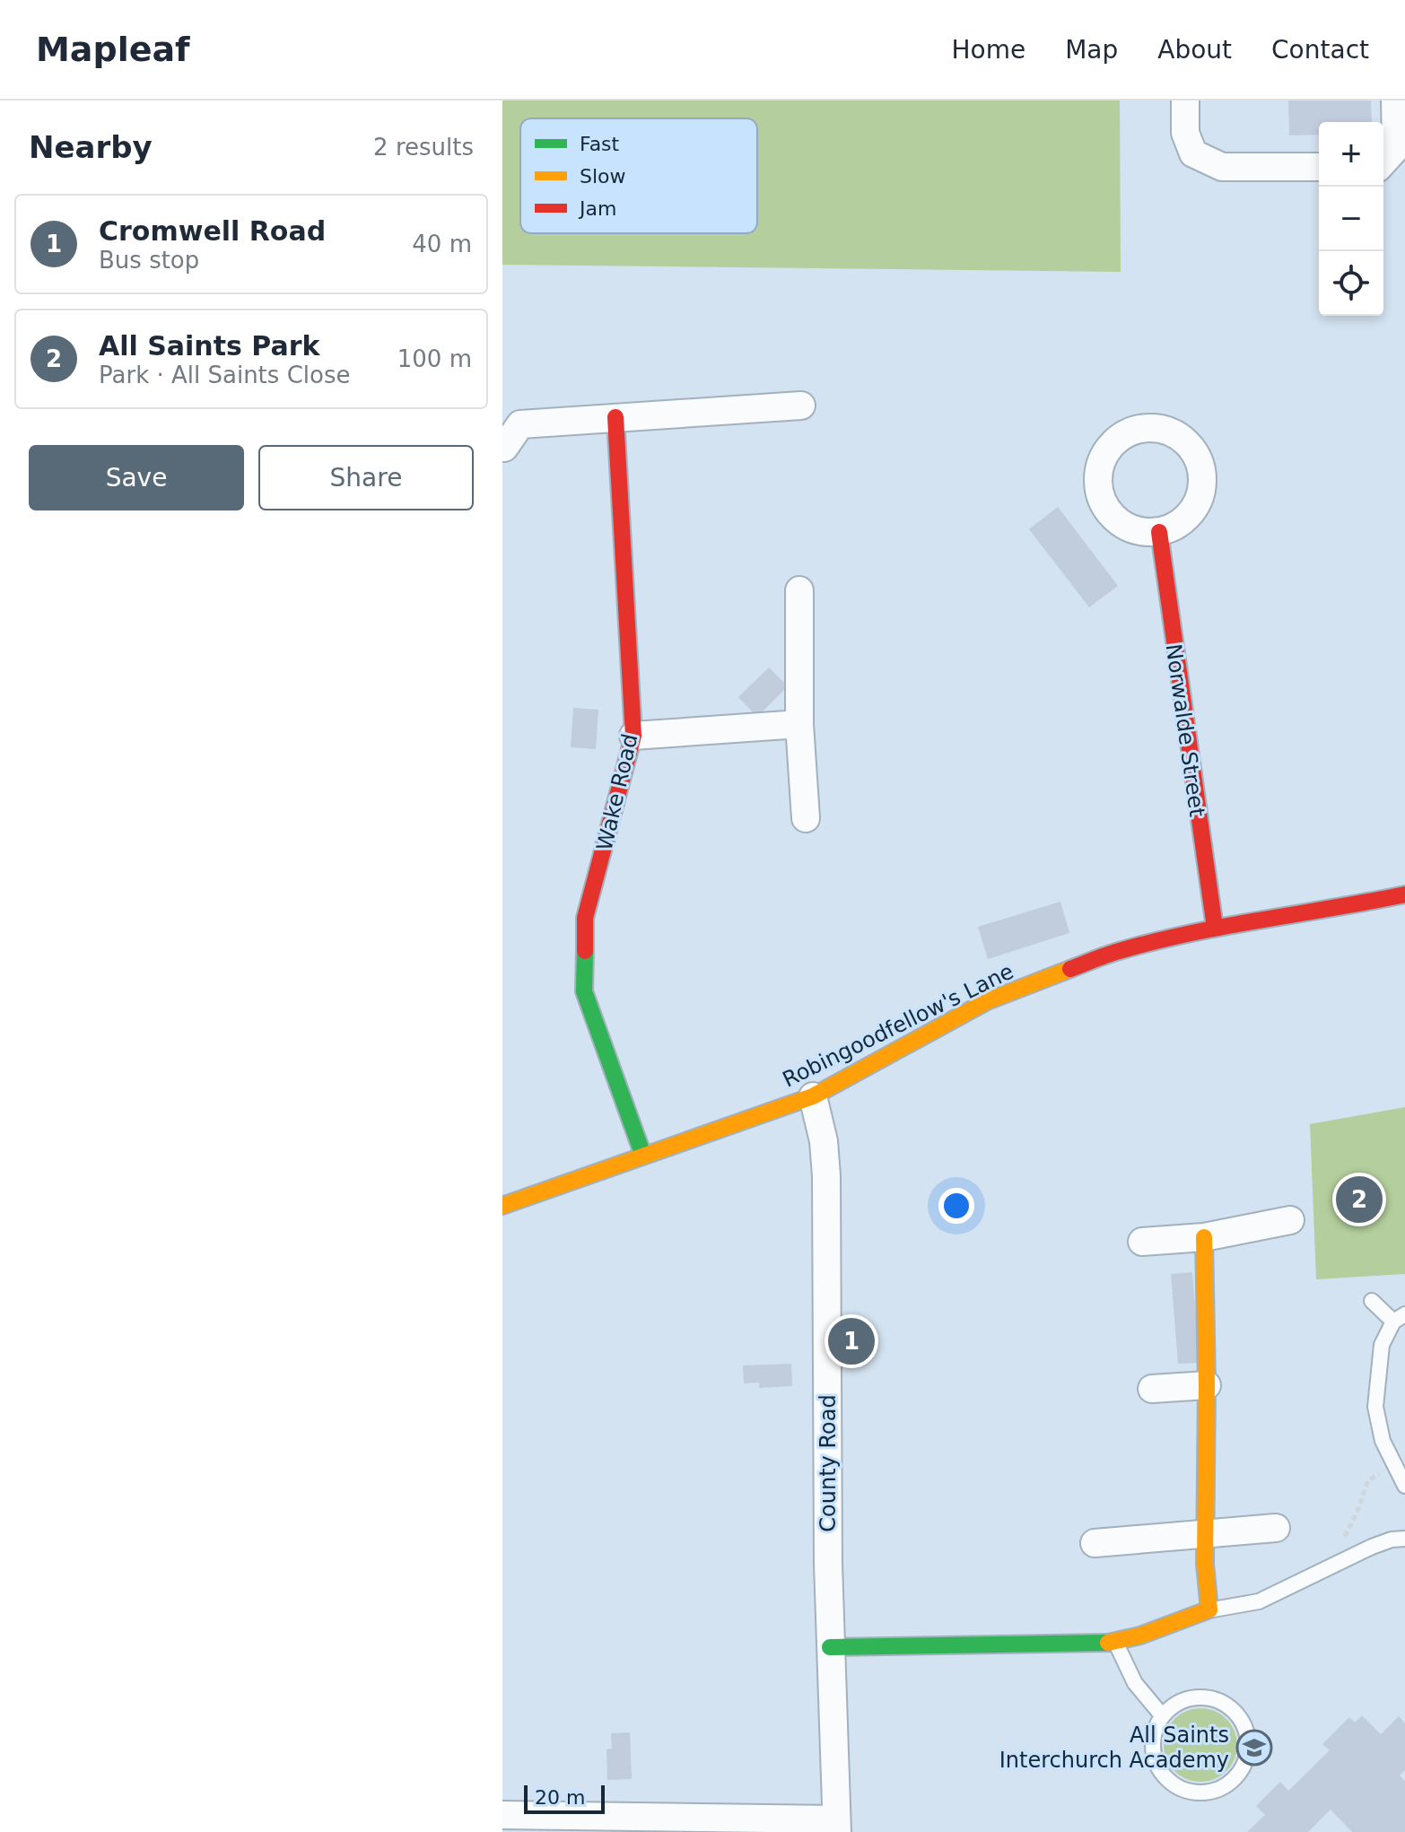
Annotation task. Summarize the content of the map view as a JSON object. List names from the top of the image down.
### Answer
{
  "streets": {
    "street": [
      "Norwalde Street",
      "Wake Road",
      "Robingoodfellow's Lane",
      "County Road"
    ]
  },
  "crossings": [
    ["Norwalde Street", "Robingoodfellow's Lane"],
    ["Wake Road", "Robingoodfellow's Lane"],
    ["Robingoodfellow's Lane", "County Road"]
  ],
  "places": {
    "school or university": ["All Saints Interchurch Academy"]
  },
  "legend": ["Fast", "Slow", "Jam"],
  "scale_bar": "20 m",
  "page": {
    "header": "Mapleaf",
    "nav": [
      "Home",
      "Map",
      "About",
      "Contact"
    ],
    "heading": ["Nearby", "2 results"],
    "map_buttons": ["+", "−"],
    "list": [
      {
        "mark": "1",
        "name": "Cromwell Road",
        "note": "Bus stop",
        "value": "40 m"
      },
      {
        "mark": "2",
        "name": "All Saints Park",
        "note": "Park · All Saints Close",
        "value": "100 m"
      }
    ],
    "buttons": ["Save", "Share"],
    "pins": ["2", "1"],
    "scale": "20 m"
  }
}
